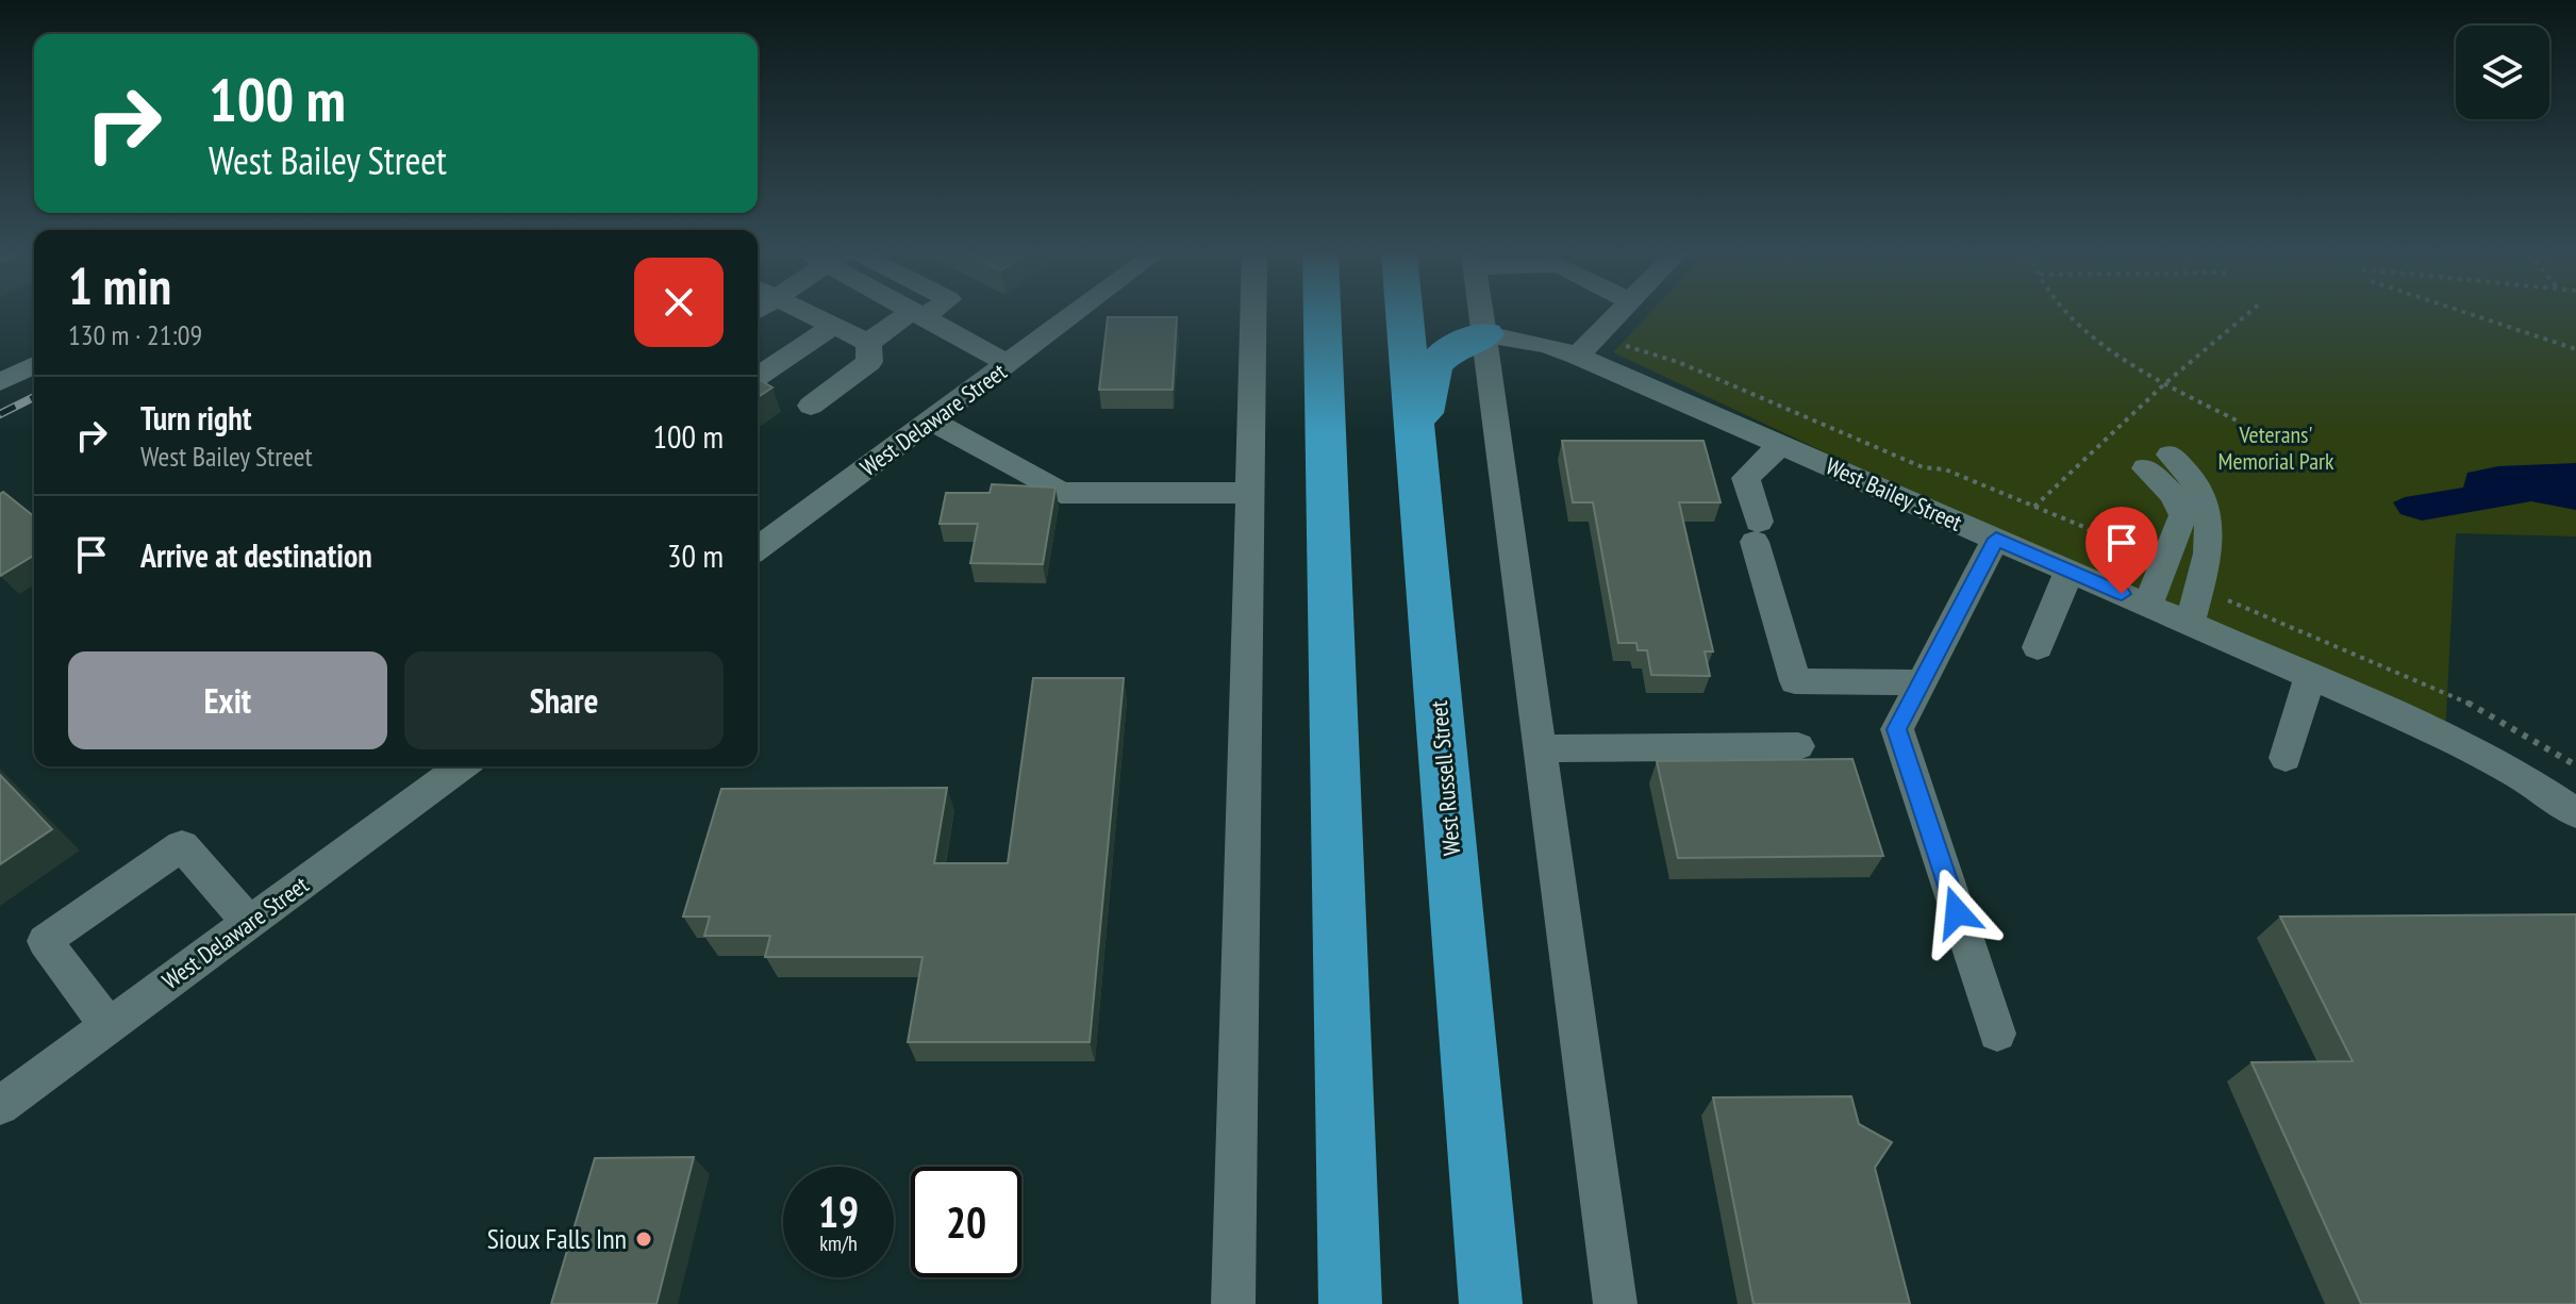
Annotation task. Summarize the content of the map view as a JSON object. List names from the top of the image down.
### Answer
{
  "streets": {
    "highway": ["West Russell Street"],
    "street": ["West Delaware Street", "West Bailey Street"]
  },
  "parks": ["Veterans' Memorial Park"],
  "places": ["Sioux Falls Inn"],
  "page": {
    "turn": ["100 m", "West Bailey Street"],
    "heading": ["1 min", "130 m · 21:09"],
    "list": [
      {
        "name": "Turn right",
        "note": "West Bailey Street",
        "value": "100 m"
      },
      {
        "name": "Arrive at destination",
        "value": "30 m"
      }
    ],
    "buttons": ["Exit", "Share"],
    "speed": "19 km/h",
    "limit": "20"
  }
}
